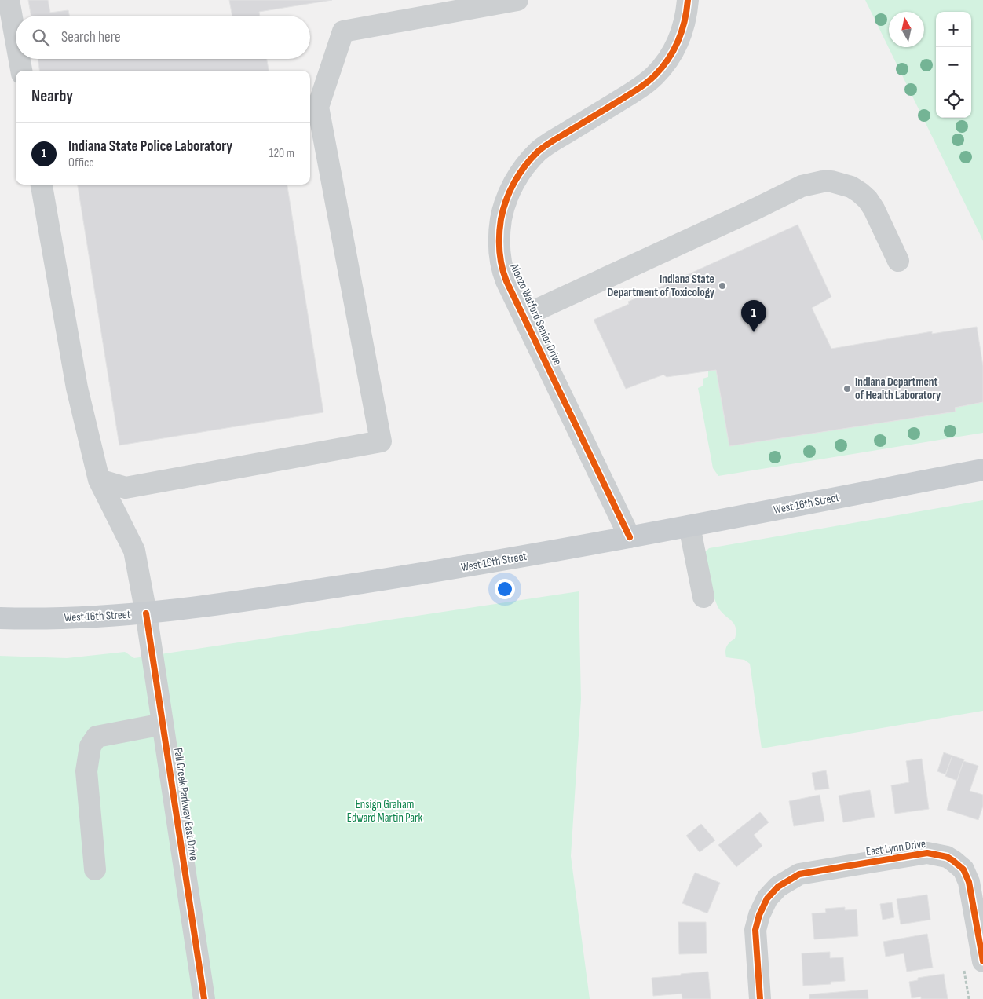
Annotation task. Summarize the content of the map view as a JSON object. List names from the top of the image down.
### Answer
{
  "streets": {
    "main road": ["West 16th Street"],
    "street": ["Alonzo Watford Senior Drive", "Fall Creek Parkway East Drive", "East Lynn Drive"]
  },
  "crossings": [
    ["Alonzo Watford Senior Drive", "West 16th Street"],
    ["West 16th Street", "Fall Creek Parkway East Drive"]
  ],
  "parks": ["Ensign Graham Edward Martin Park"],
  "places": ["Indiana State Department of Toxicology", "Indiana Department of Health Laboratory"],
  "north": "top",
  "page": {
    "map_buttons": ["+", "−"],
    "search": "Search here",
    "heading": "Nearby",
    "list": [
      {
        "mark": "1",
        "name": "Indiana State Police Laboratory",
        "note": "Office",
        "value": "120 m"
      }
    ],
    "pins": "1"
  }
}
